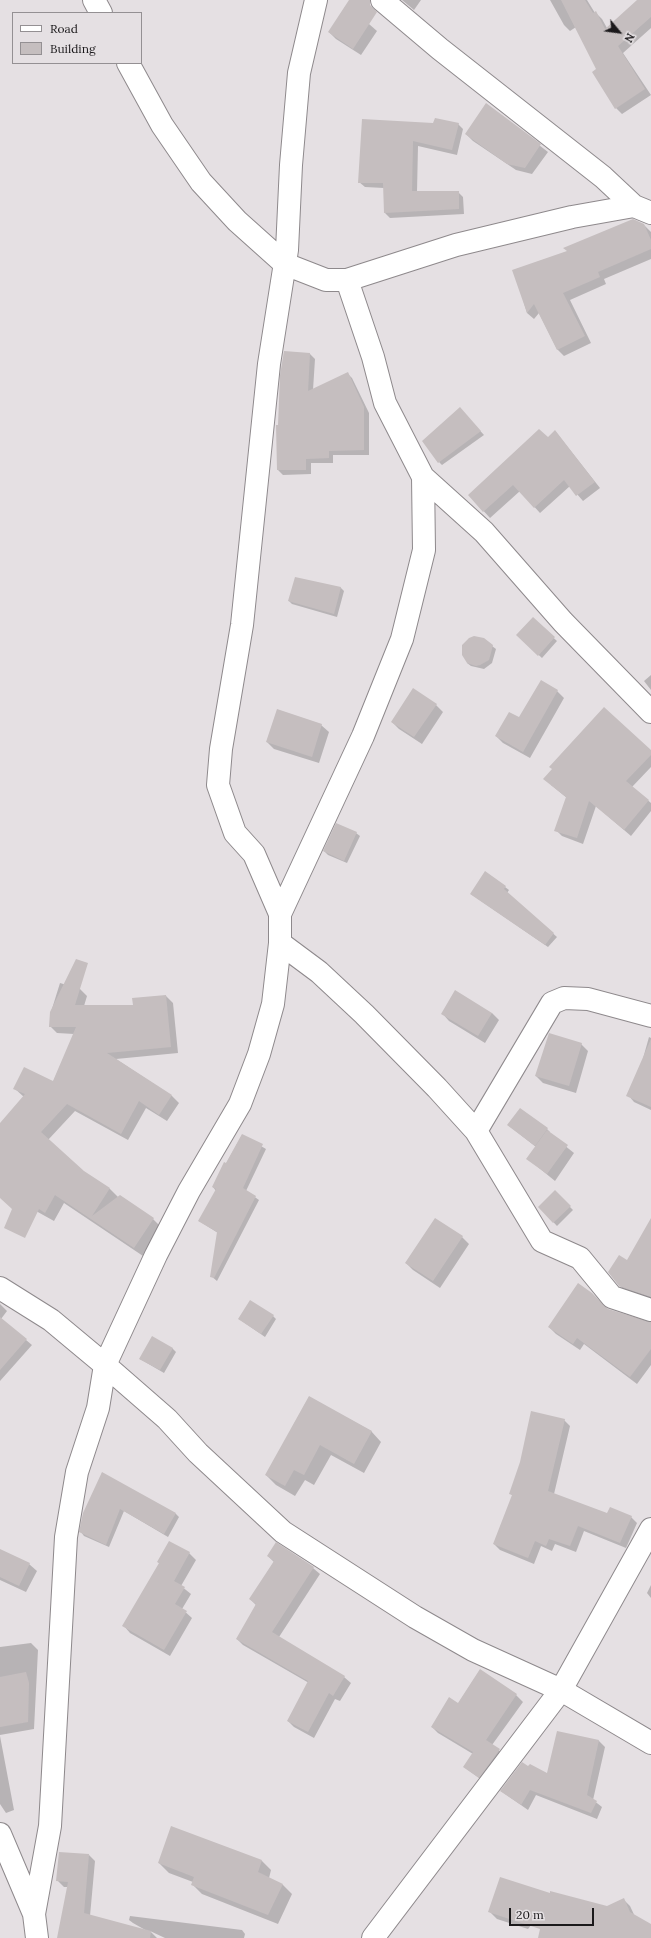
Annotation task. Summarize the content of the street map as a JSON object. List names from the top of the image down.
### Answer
{
  "legend": ["Road", "Building"],
  "scale_bar": "20 m",
  "north": "bottom right"
}
